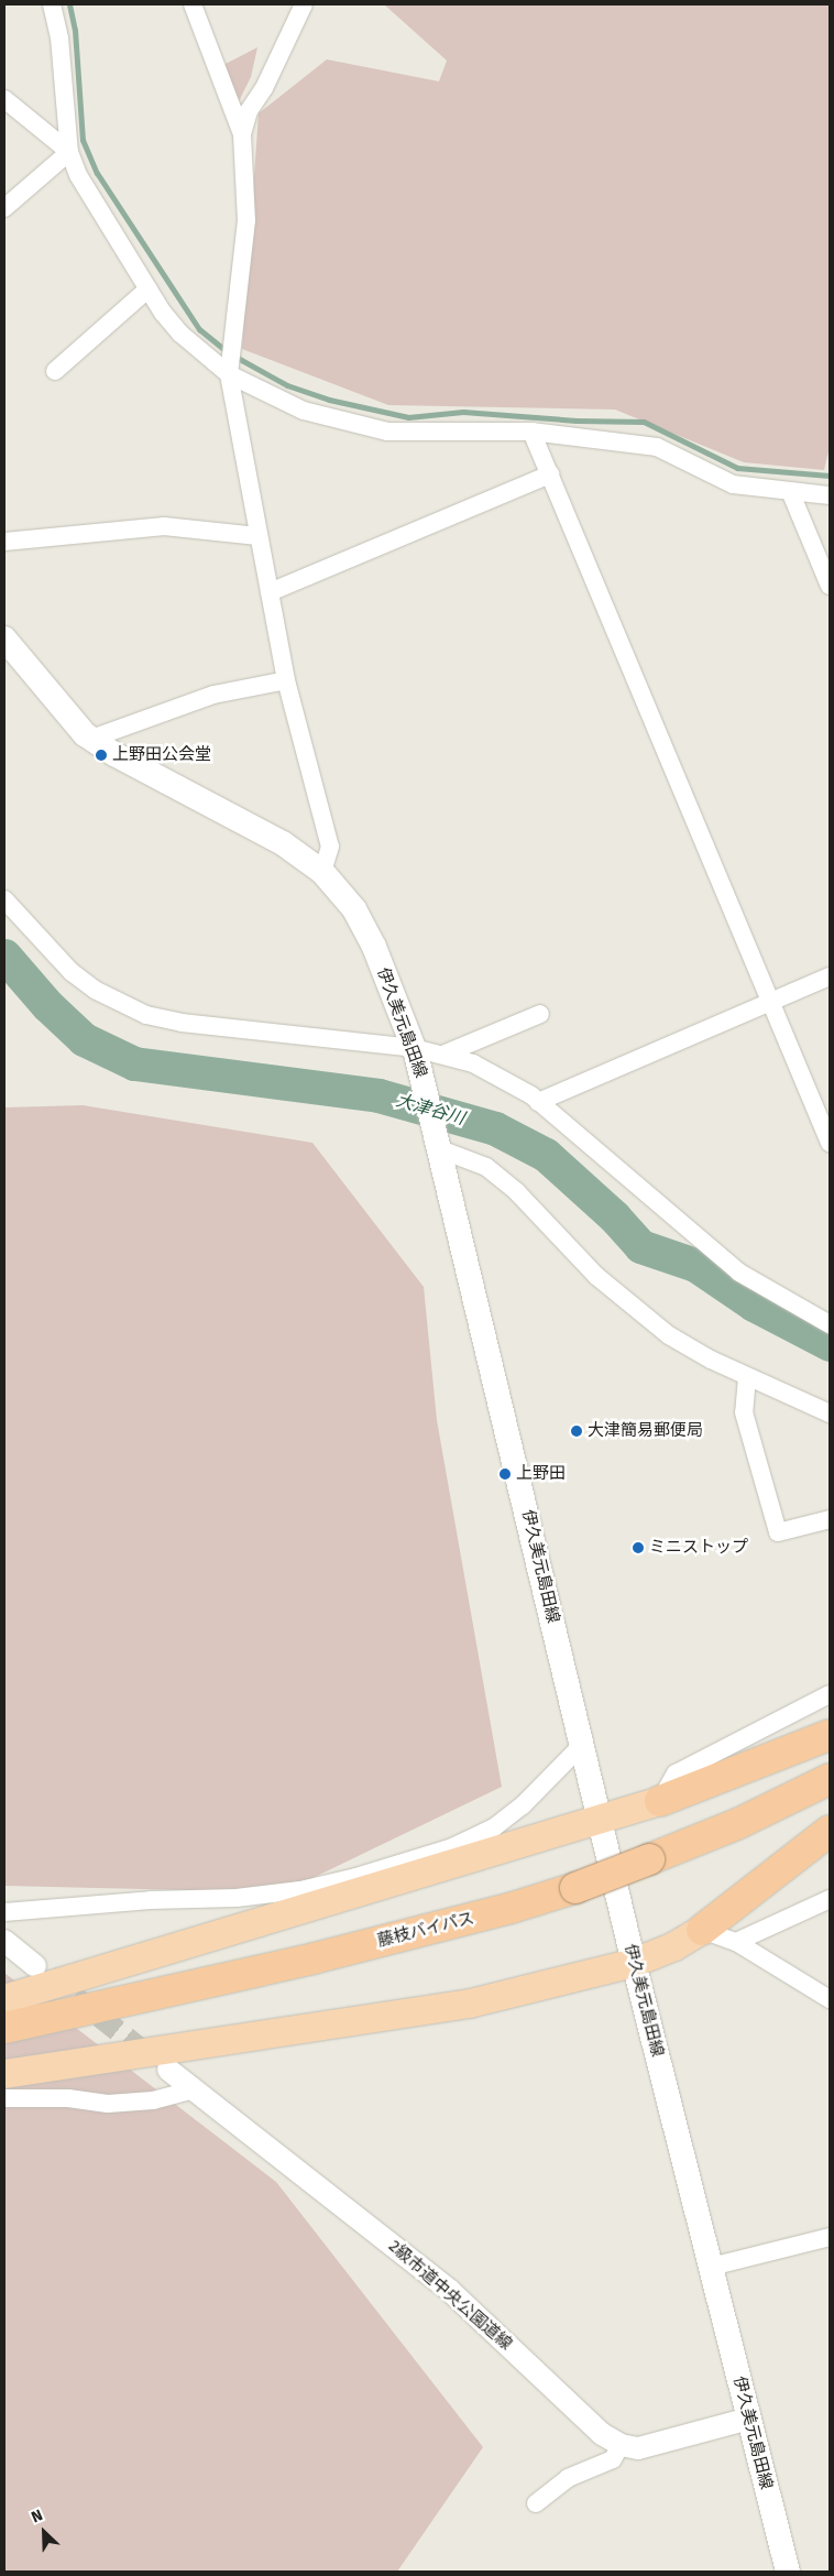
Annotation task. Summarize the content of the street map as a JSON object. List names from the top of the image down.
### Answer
{
  "streets": {
    "highway": ["藤枝バイパス"],
    "main road": ["伊久美元島田線"],
    "street": ["2級市道中央公園道線"]
  },
  "crossings": [
    ["伊久美元島田線", "2級市道中央公園道線"]
  ],
  "water": ["大津谷川"],
  "places": [
    "上野田公会堂",
    "大津簡易郵便局",
    "上野田",
    "ミニストップ"
  ],
  "north": "top left"
}
